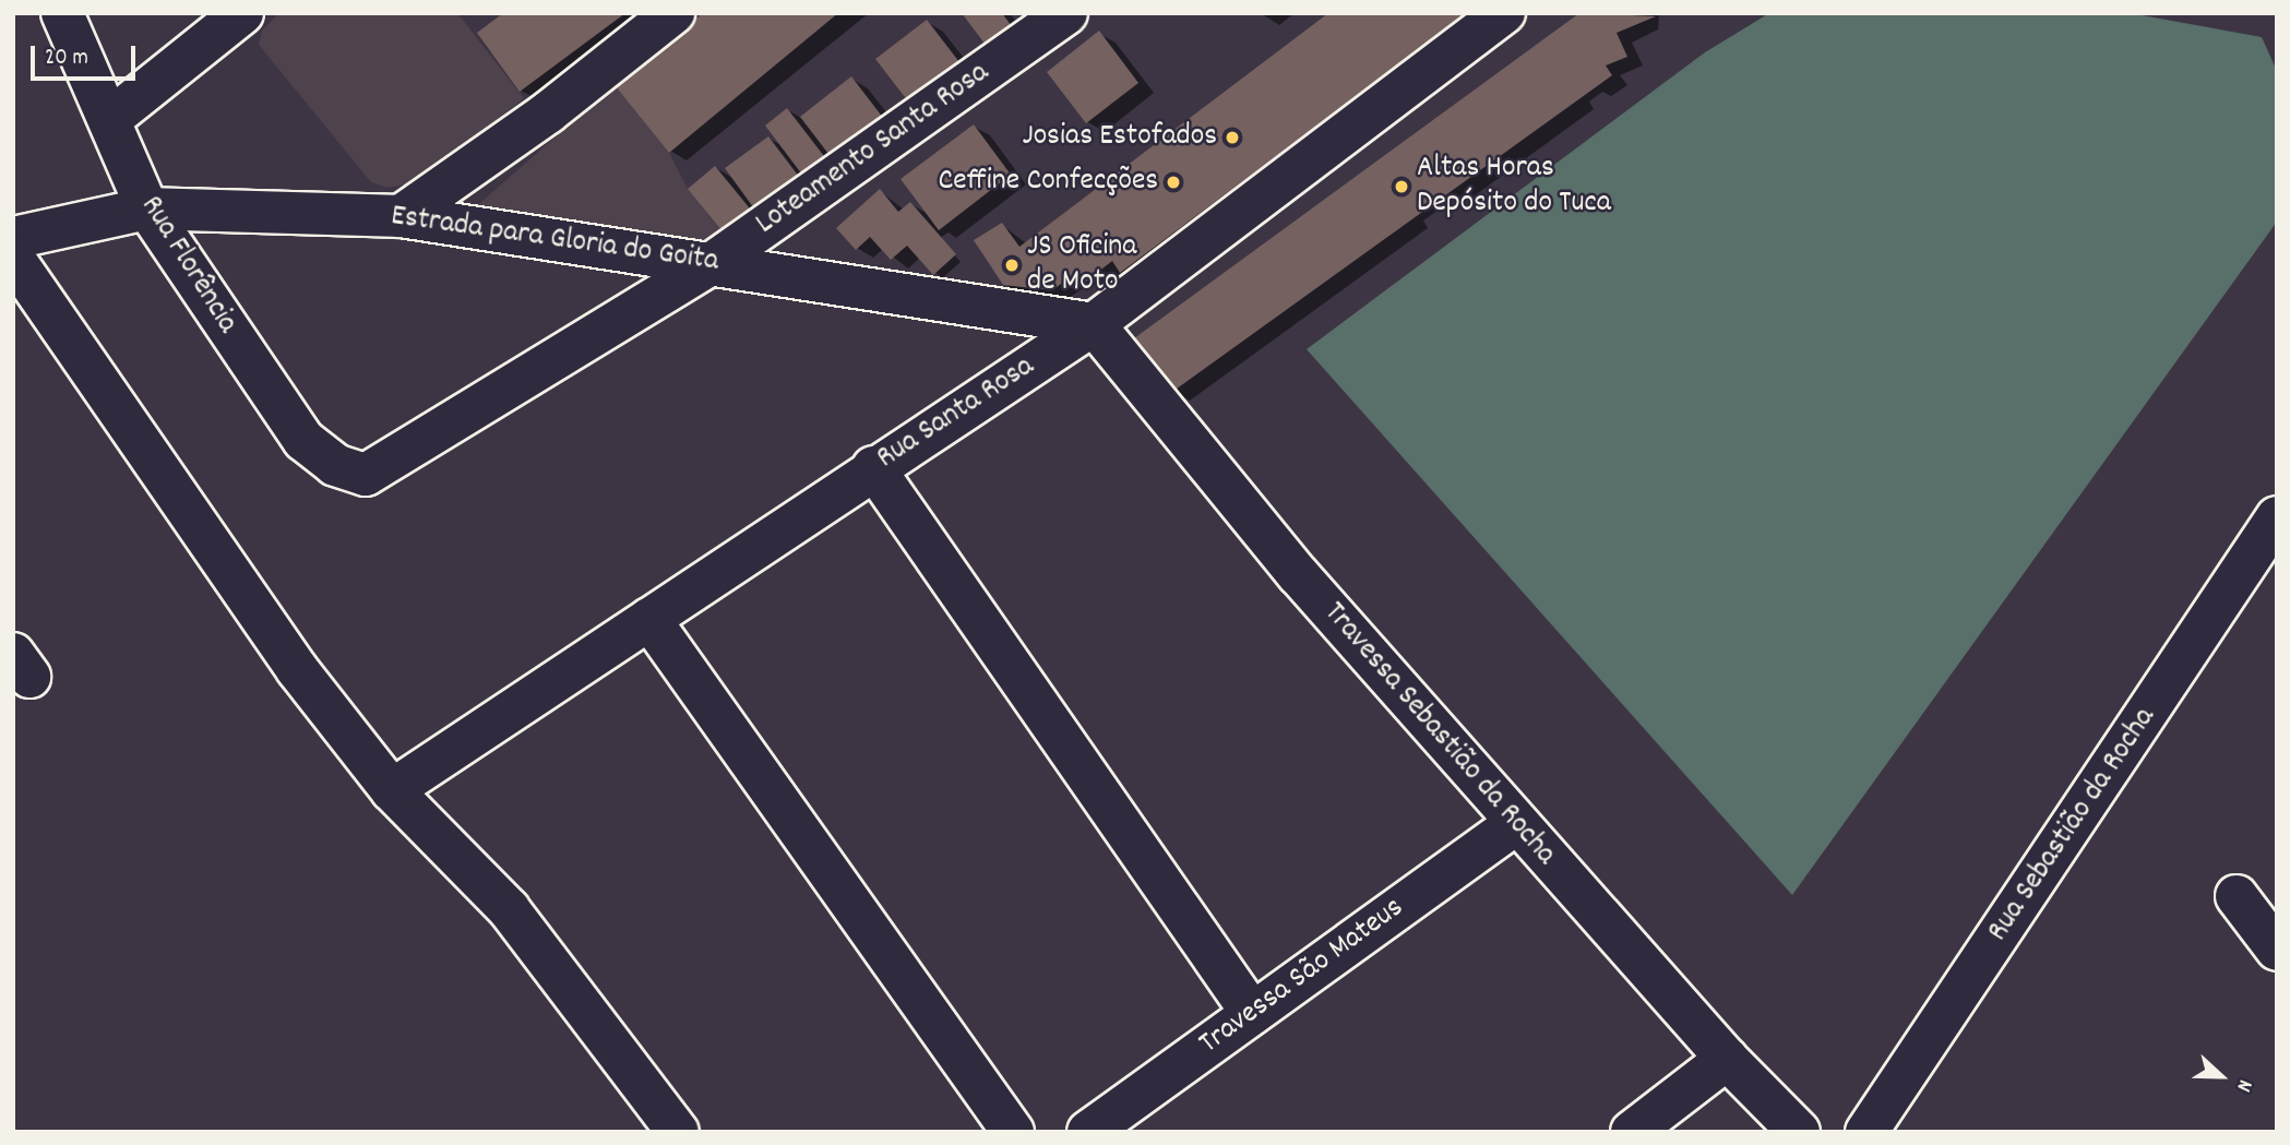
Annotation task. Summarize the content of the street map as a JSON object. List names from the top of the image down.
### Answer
{
  "streets": {
    "street": [
      "Loteamento Santa Rosa",
      "Estrada para Gloria do Goita",
      "Rua Florência",
      "Rua Santa Rosa",
      "Travessa Sebastião da Rocha",
      "Rua Sebastião da Rocha",
      "Travessa São Mateus"
    ]
  },
  "crossings": [
    ["Loteamento Santa Rosa", "Estrada para Gloria do Goita"],
    ["Loteamento Santa Rosa", "Rua Florência"],
    ["Estrada para Gloria do Goita", "Rua Florência"],
    ["Estrada para Gloria do Goita", "Rua Santa Rosa"],
    ["Estrada para Gloria do Goita", "Travessa Sebastião da Rocha"],
    ["Rua Santa Rosa", "Travessa Sebastião da Rocha"],
    ["Travessa Sebastião da Rocha", "Travessa São Mateus"]
  ],
  "places": [
    "Josias Estofados",
    "Ceffine Confecções",
    "Altas Horas Depósito do Tuca",
    "JS Oficina de Moto"
  ],
  "scale_bar": "20 m",
  "north": "right"
}
